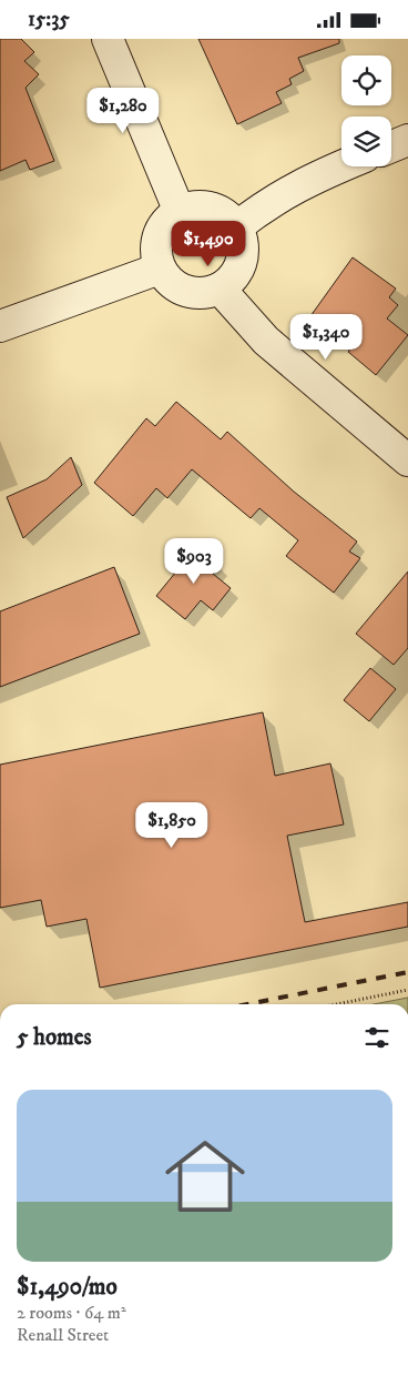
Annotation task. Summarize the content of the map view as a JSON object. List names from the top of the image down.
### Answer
{
  "page": {
    "status": "15:35",
    "price": [
      "$1,280",
      "$1,490",
      "$1,340",
      "$903",
      "$1,850"
    ],
    "heading": "5 homes",
    "list": [
      {
        "name": "$1,490/mo",
        "note": "2 rooms · 64 m² · Renall Street"
      }
    ]
  }
}
